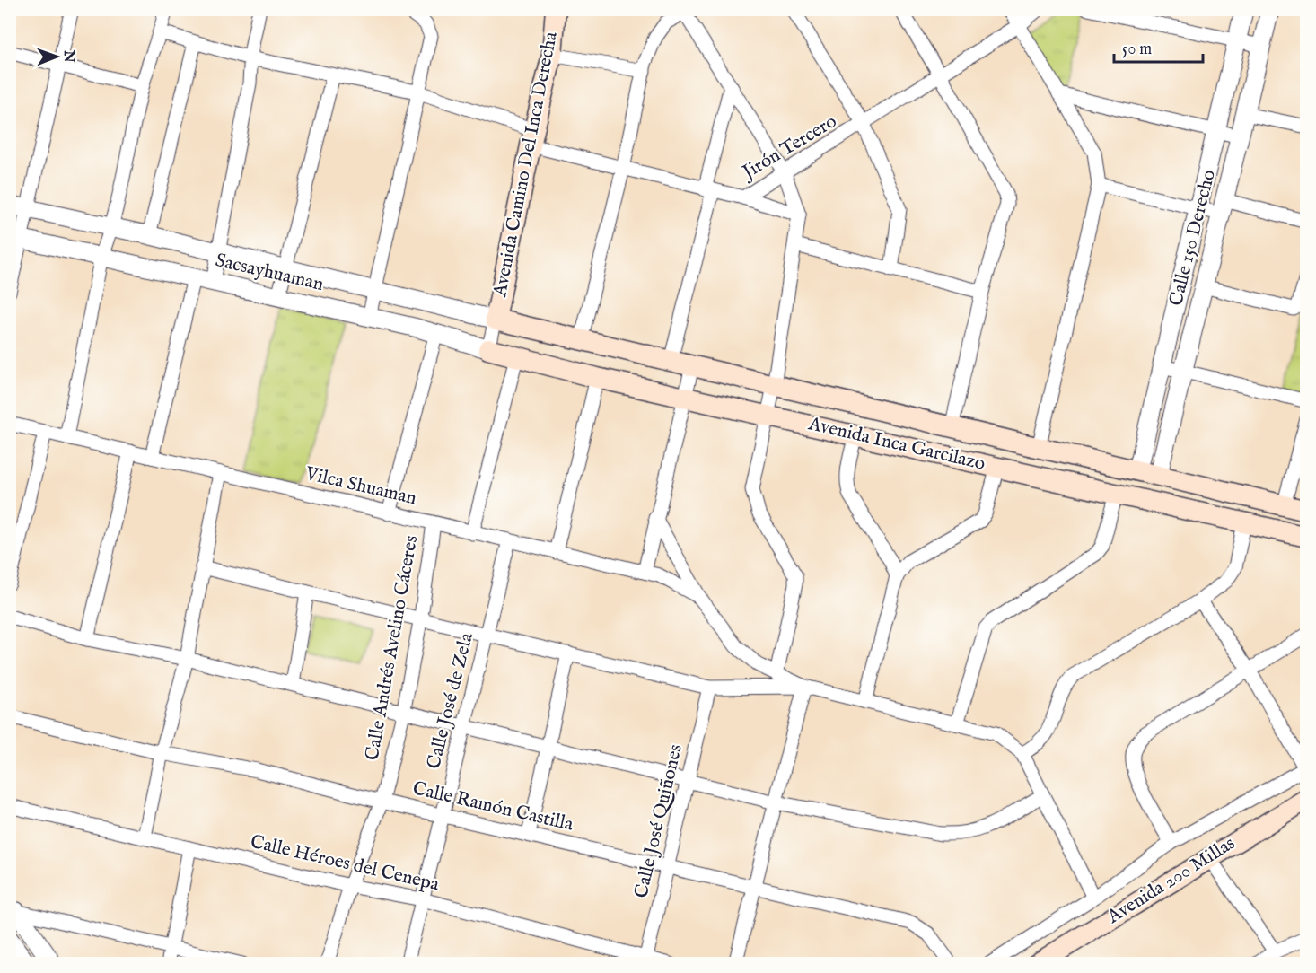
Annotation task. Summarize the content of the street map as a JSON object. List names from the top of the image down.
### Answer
{
  "streets": {
    "main road": ["Avenida Camino Del Inca Derecha", "Avenida Inca Garcilazo", "Avenida 200 Millas"],
    "street": [
      "Jirón Tercero",
      "Calle 150 Derecho",
      "Sacsayhuaman",
      "Vilca Shuaman",
      "Calle Andrés Avelino Cáceres",
      "Calle José de Zela",
      "Calle Ramón Castilla",
      "Calle José Quiñones",
      "Calle Héroes del Cenepa"
    ]
  },
  "crossings": [
    ["Jirón Tercero", "Avenida Camino Del Inca Derecha"],
    ["Avenida Camino Del Inca Derecha", "Avenida Inca Garcilazo"],
    ["Calle 150 Derecho", "Avenida Inca Garcilazo"],
    ["Sacsayhuaman", "Avenida Inca Garcilazo"],
    ["Vilca Shuaman", "Calle Andrés Avelino Cáceres"],
    ["Vilca Shuaman", "Calle José de Zela"],
    ["Calle Andrés Avelino Cáceres", "Calle Ramón Castilla"],
    ["Calle Andrés Avelino Cáceres", "Calle Héroes del Cenepa"],
    ["Calle José de Zela", "Calle Ramón Castilla"],
    ["Calle José de Zela", "Calle Héroes del Cenepa"],
    ["Calle Ramón Castilla", "Calle José Quiñones"],
    ["Calle José Quiñones", "Calle Héroes del Cenepa"]
  ],
  "scale_bar": "50 m",
  "north": "right"
}
